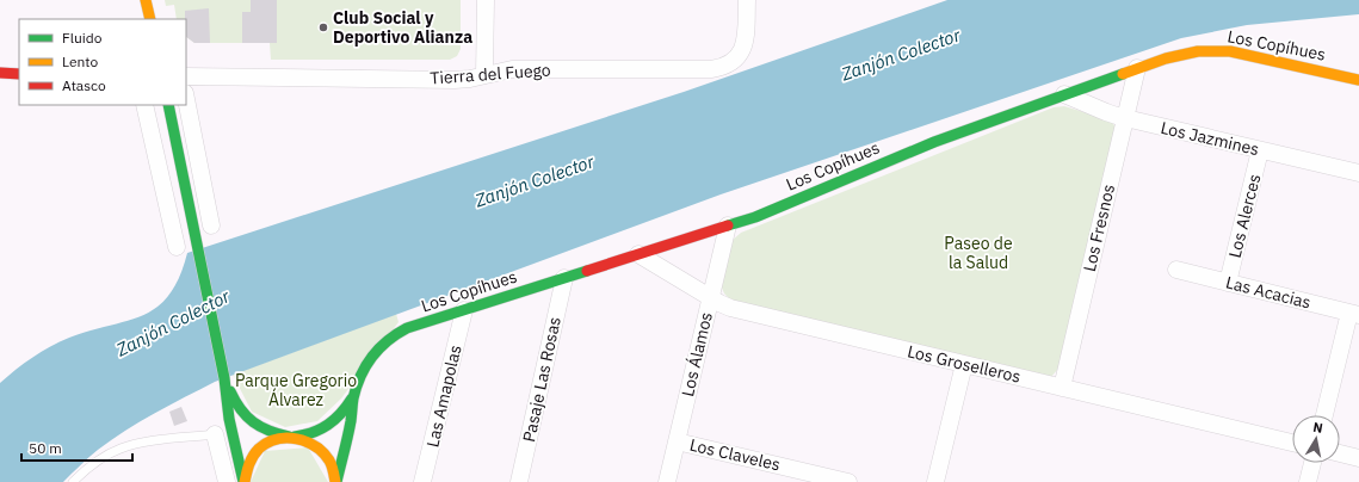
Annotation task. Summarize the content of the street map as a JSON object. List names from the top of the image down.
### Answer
{
  "streets": {
    "main road": ["Los Copíhues"],
    "street": [
      "Tierra del Fuego",
      "Los Jazmines",
      "Los Alerces",
      "Los Fresnos",
      "Las Acacias",
      "Los Álamos",
      "Los Groselleros",
      "Pasaje Las Rosas",
      "Las Amapolas",
      "Los Claveles"
    ]
  },
  "crossings": [
    ["Los Copíhues", "Los Jazmines"],
    ["Los Copíhues", "Los Fresnos"],
    ["Los Copíhues", "Los Álamos"],
    ["Los Copíhues", "Los Groselleros"],
    ["Los Copíhues", "Pasaje Las Rosas"],
    ["Los Copíhues", "Las Amapolas"],
    ["Los Jazmines", "Los Alerces"],
    ["Los Jazmines", "Los Fresnos"],
    ["Los Alerces", "Las Acacias"],
    ["Los Fresnos", "Los Groselleros"],
    ["Los Álamos", "Los Groselleros"],
    ["Los Álamos", "Los Claveles"]
  ],
  "water": ["Zanjón Colector"],
  "parks": ["Paseo de la Salud", "Parque Gregorio Álvarez"],
  "places": ["Club Social y Deportivo Alianza"],
  "legend": ["Fluido", "Lento", "Atasco"],
  "scale_bar": "50 m",
  "north": "top"
}
